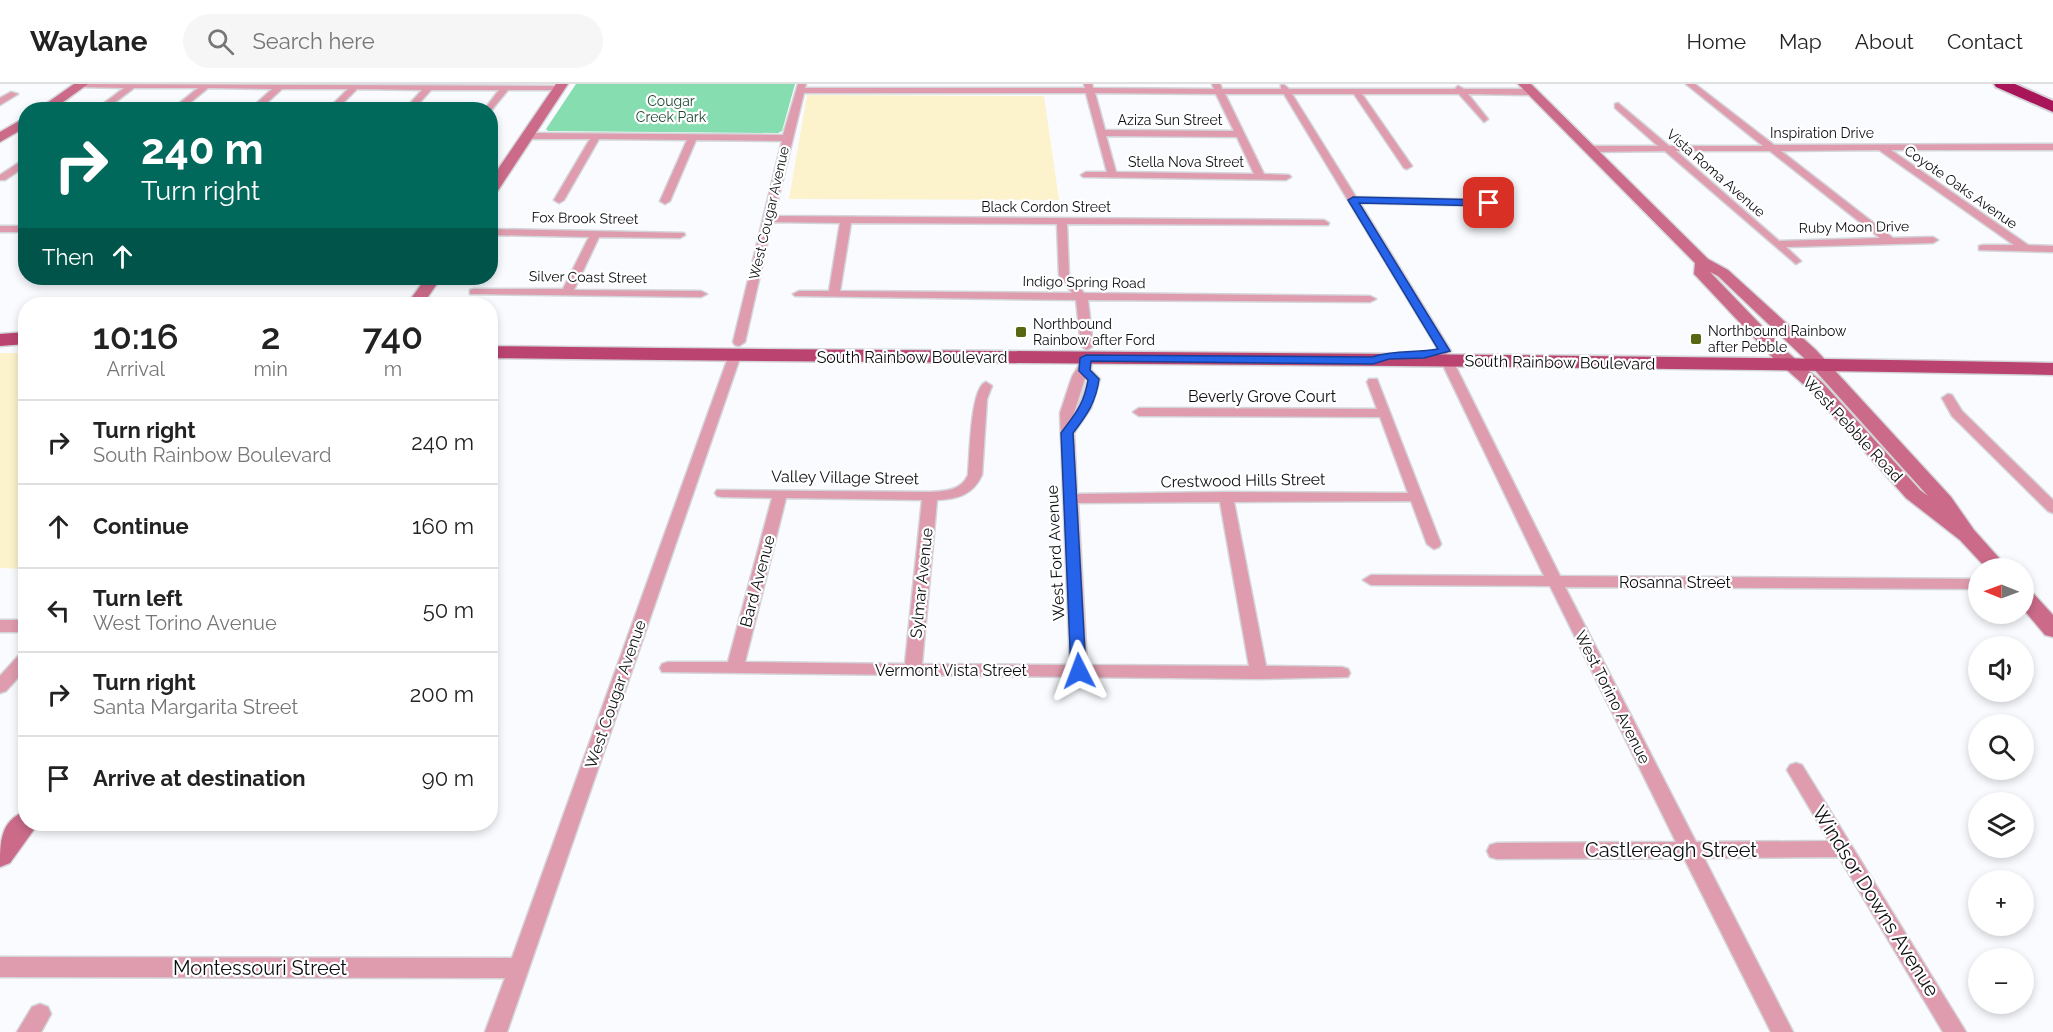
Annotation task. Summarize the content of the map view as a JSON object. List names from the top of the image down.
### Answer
{
  "streets": {
    "main road": ["South Rainbow Boulevard"],
    "street": [
      "Aziza Sun Street",
      "Inspiration Drive",
      "Stella Nova Street",
      "Vista Roma Avenue",
      "Coyote Oaks Avenue",
      "Black Cordon Street",
      "West Cougar Avenue",
      "Fox Brook Street",
      "Ruby Moon Drive",
      "Silver Coast Street",
      "Indigo Spring Road",
      "Beverly Grove Court",
      "West Pebble Road",
      "Valley Village Street",
      "Crestwood Hills Street",
      "West Ford Avenue",
      "Bard Avenue",
      "Rosanna Street",
      "Sylmar Avenue",
      "Vermont Vista Street",
      "West Torino Avenue",
      "Castlereagh Street",
      "Windsor Downs Avenue",
      "Montessouri Street"
    ]
  },
  "crossings": [
    ["Inspiration Drive", "Vista Roma Avenue"],
    ["Inspiration Drive", "Coyote Oaks Avenue"],
    ["Inspiration Drive", "West Pebble Road"],
    ["Vista Roma Avenue", "Ruby Moon Drive"],
    ["Black Cordon Street", "West Cougar Avenue"],
    ["Black Cordon Street", "West Ford Avenue"],
    ["West Cougar Avenue", "South Rainbow Boulevard"],
    ["West Cougar Avenue", "Montessouri Street"],
    ["Indigo Spring Road", "West Ford Avenue"],
    ["South Rainbow Boulevard", "West Pebble Road"],
    ["South Rainbow Boulevard", "West Ford Avenue"],
    ["South Rainbow Boulevard", "West Torino Avenue"],
    ["Valley Village Street", "Bard Avenue"],
    ["Valley Village Street", "Sylmar Avenue"],
    ["Crestwood Hills Street", "West Ford Avenue"],
    ["West Ford Avenue", "Vermont Vista Street"],
    ["Bard Avenue", "Vermont Vista Street"],
    ["Rosanna Street", "West Torino Avenue"],
    ["Sylmar Avenue", "Vermont Vista Street"],
    ["West Torino Avenue", "Castlereagh Street"],
    ["Castlereagh Street", "Windsor Downs Avenue"]
  ],
  "parks": ["Cougar Creek Park"],
  "places": {
    "transit": ["Northbound Rainbow after Ford", "Northbound Rainbow after Pebble"]
  },
  "north": "left",
  "page": {
    "header": "Waylane",
    "search": "Search here",
    "nav": [
      "Home",
      "Map",
      "About",
      "Contact"
    ],
    "turn": ["240 m", "Turn right"],
    "then": "Then",
    "eta": [
      "10:16",
      "Arrival",
      "2",
      "min",
      "740",
      "m"
    ],
    "list": [
      {
        "name": "Turn right",
        "note": "South Rainbow Boulevard",
        "value": "240 m"
      },
      {
        "name": "Continue",
        "value": "160 m"
      },
      {
        "name": "Turn left",
        "note": "West Torino Avenue",
        "value": "50 m"
      },
      {
        "name": "Turn right",
        "note": "Santa Margarita Street",
        "value": "200 m"
      },
      {
        "name": "Arrive at destination",
        "value": "90 m"
      }
    ],
    "map_buttons": ["+", "−"]
  }
}
